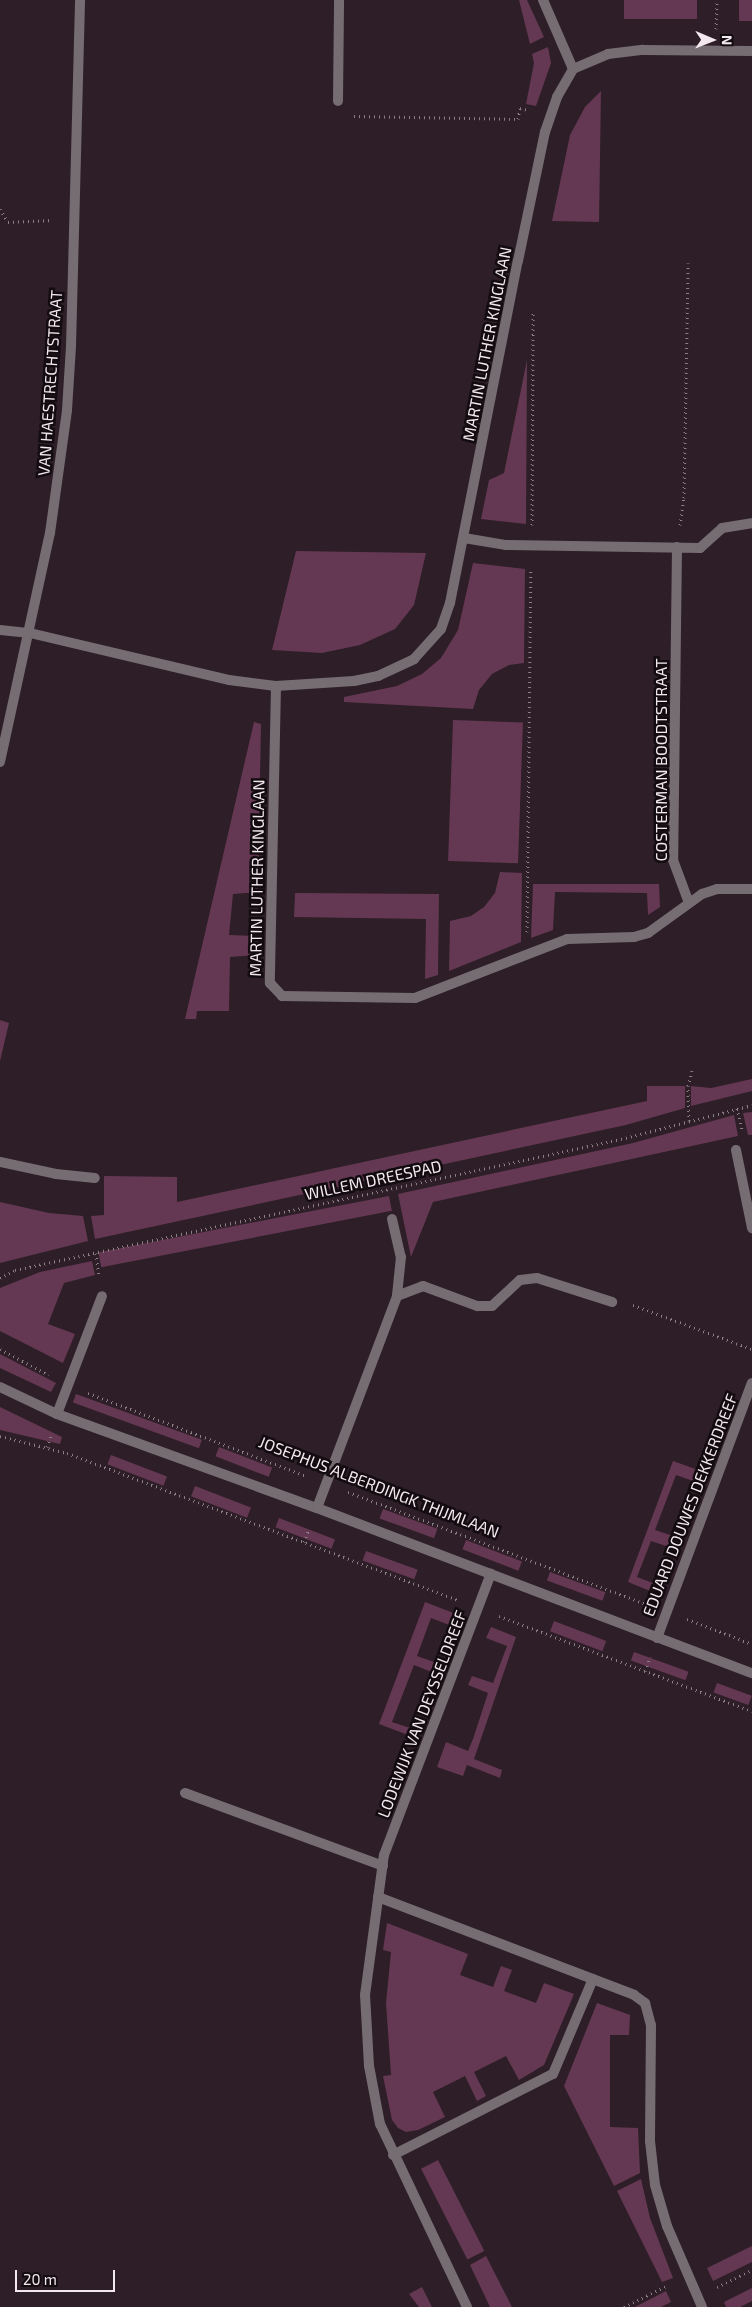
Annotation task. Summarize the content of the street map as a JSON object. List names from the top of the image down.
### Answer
{
  "streets": {
    "street": [
      "MARTIN LUTHER KINGLAAN",
      "VAN HAESTRECHTSTRAAT",
      "COSTERMAN BOODTSTRAAT",
      "EDUARD DOUWES DEKKERDREEF",
      "LODEWIJK VAN DEYSSELDREEF"
    ],
    "path": ["WILLEM DREESPAD", "JOSEPHUS ALBERDINGK THIJMLAAN"]
  },
  "crossings": [
    ["MARTIN LUTHER KINGLAAN", "VAN HAESTRECHTSTRAAT"],
    ["MARTIN LUTHER KINGLAAN", "COSTERMAN BOODTSTRAAT"],
    ["JOSEPHUS ALBERDINGK THIJMLAAN", "EDUARD DOUWES DEKKERDREEF"]
  ],
  "scale_bar": "20 m",
  "north": "right"
}
